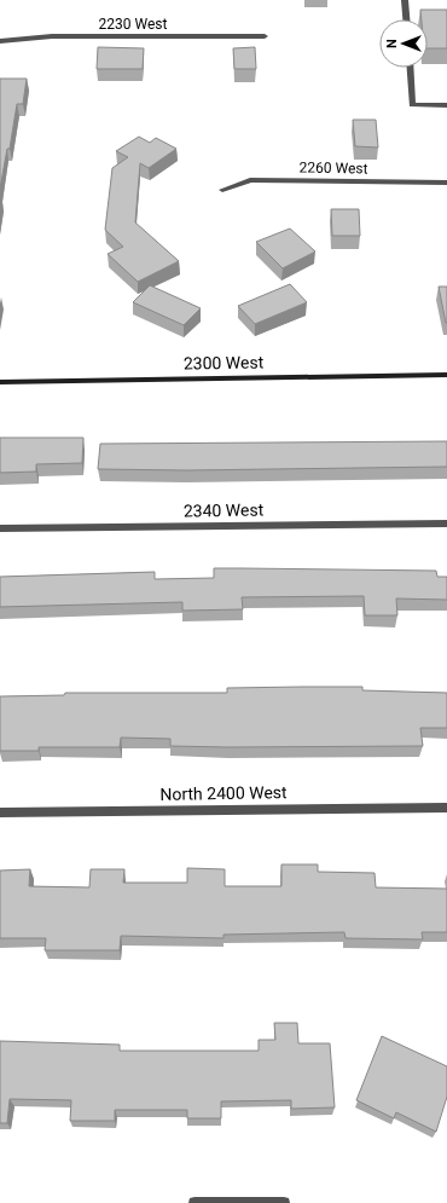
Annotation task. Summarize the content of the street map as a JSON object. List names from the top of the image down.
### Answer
{
  "streets": {
    "main road": ["2300 West"],
    "street": [
      "2230 West",
      "2260 West",
      "2340 West",
      "North 2400 West"
    ]
  },
  "north": "left"
}
